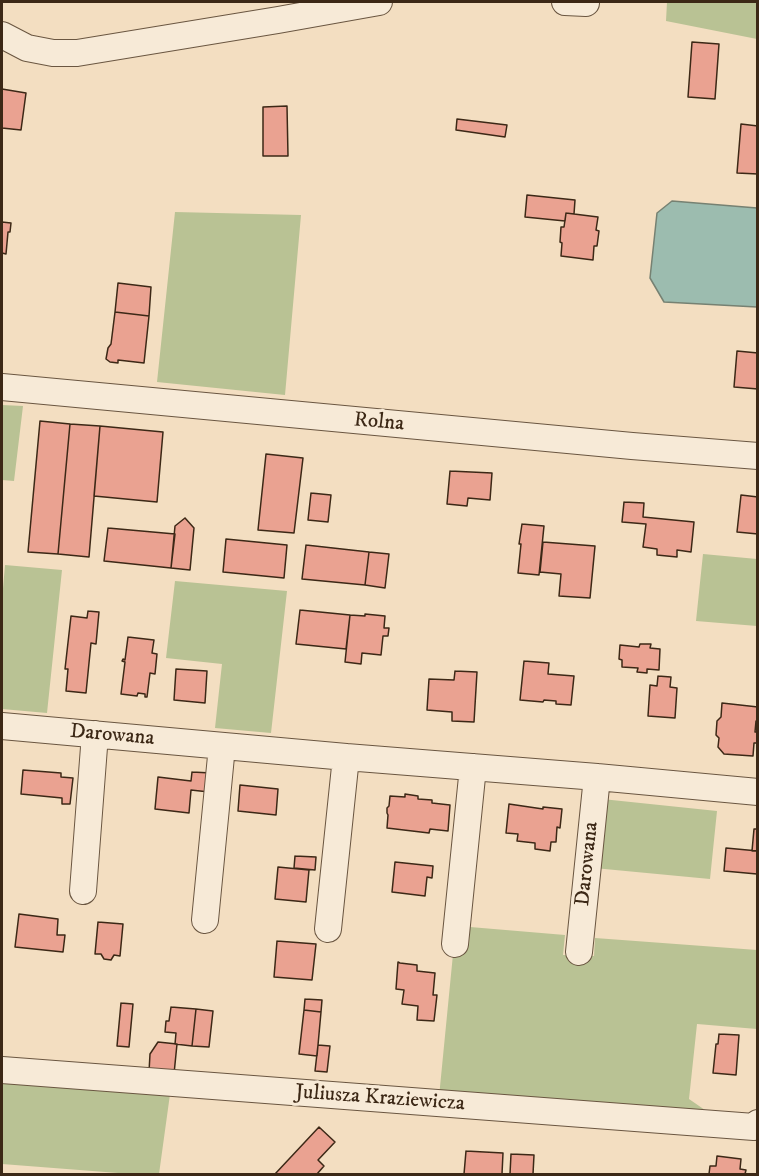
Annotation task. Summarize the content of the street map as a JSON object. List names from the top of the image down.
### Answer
{
  "streets": {
    "street": ["Rolna", "Darowana", "Juliusza Kraziewicza"]
  }
}
